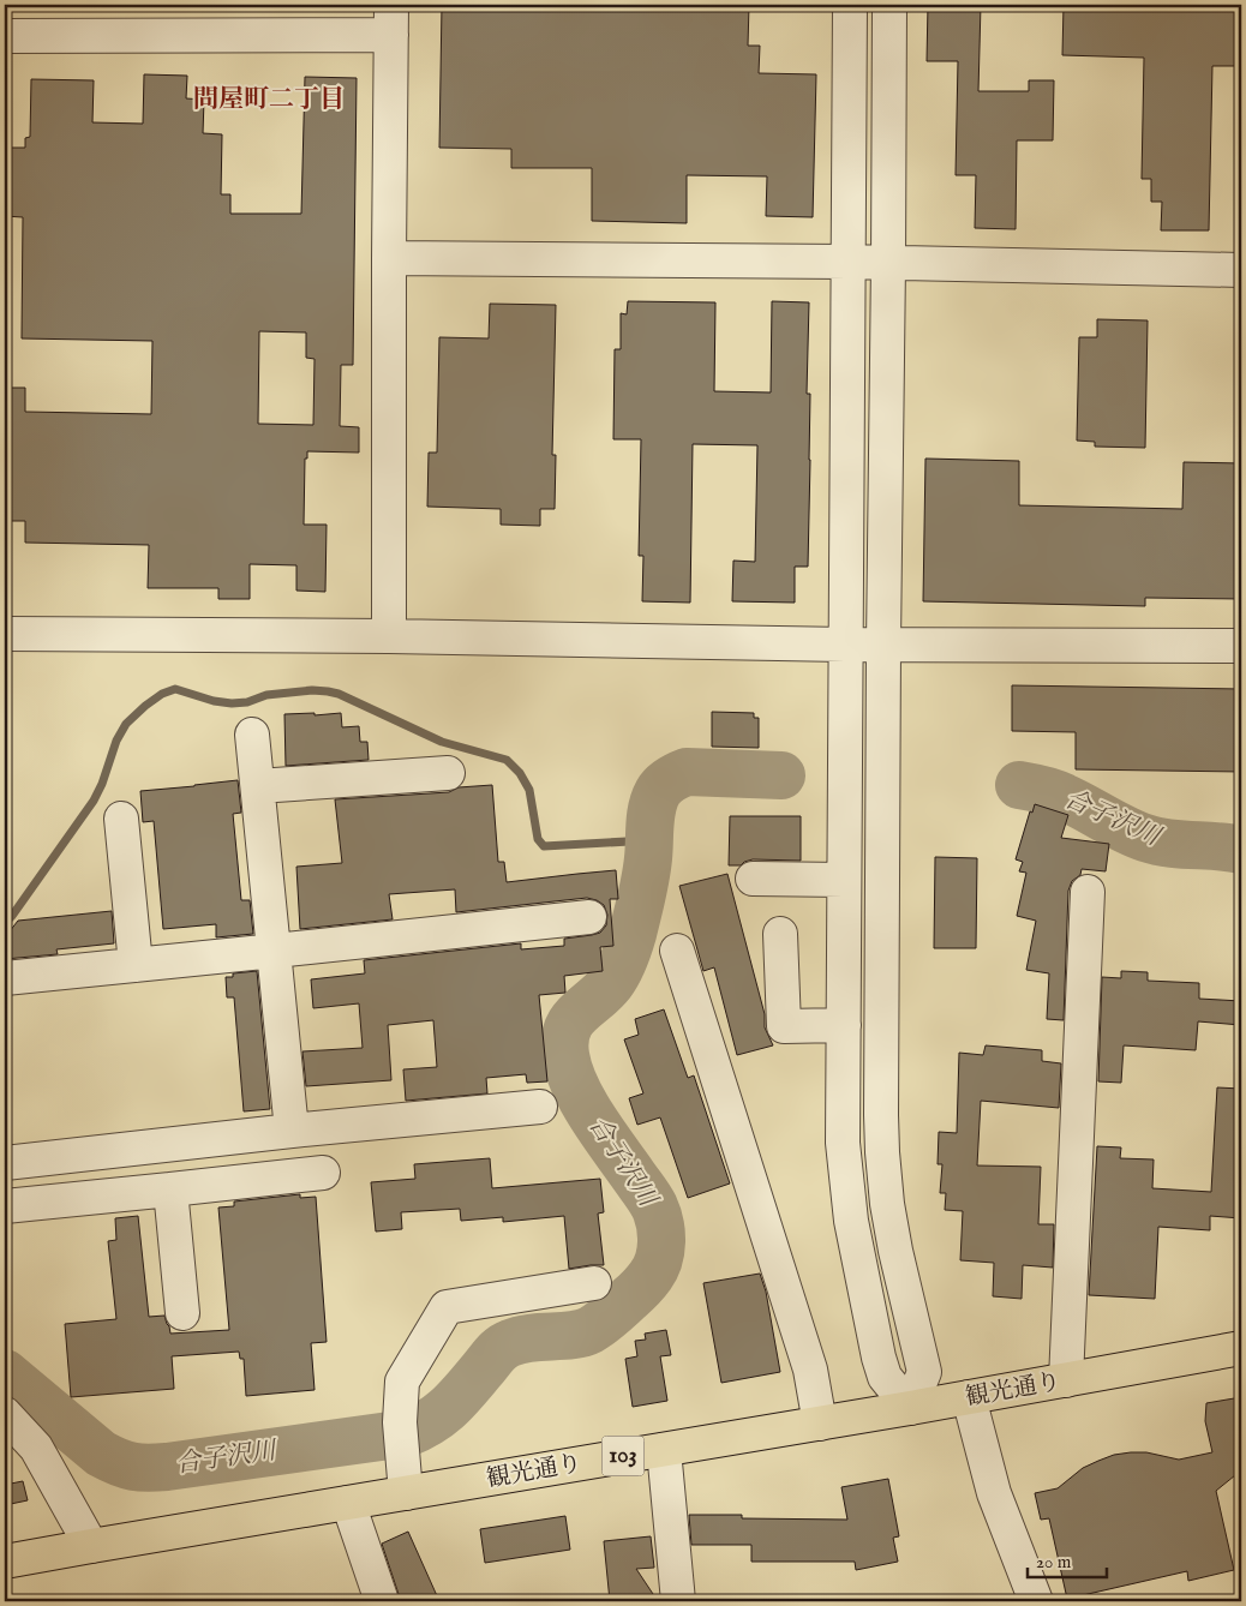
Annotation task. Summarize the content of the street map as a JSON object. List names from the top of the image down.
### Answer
{
  "streets": {
    "highway": ["観光通り", "103"]
  },
  "districts": ["問屋町二丁目"],
  "water": ["合子沢川"],
  "scale_bar": "20 m"
}
